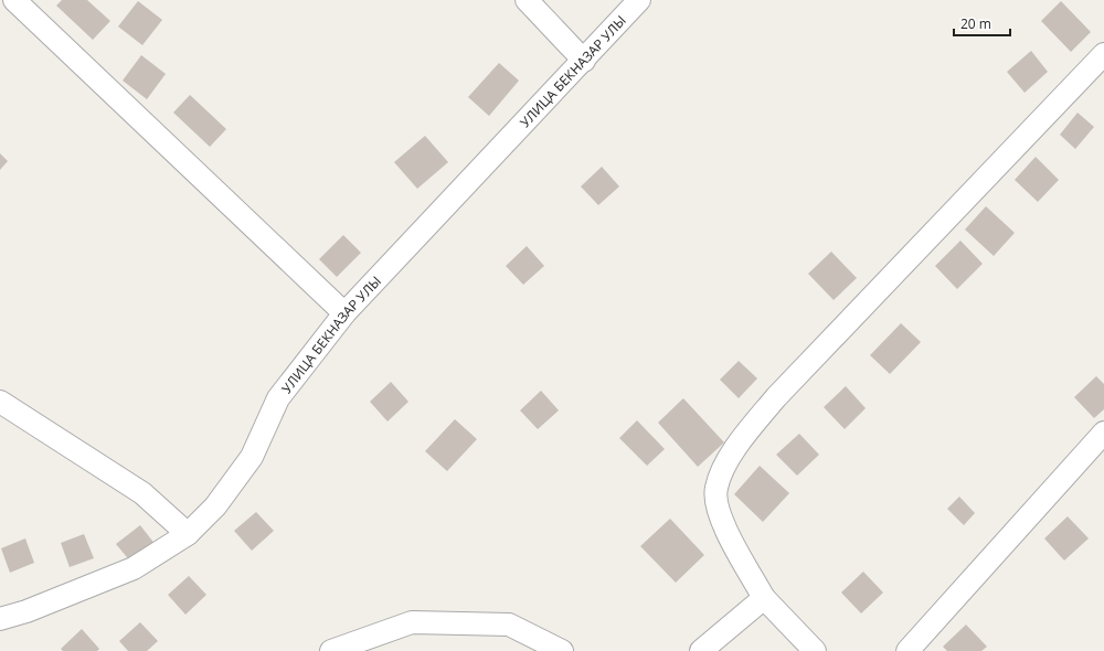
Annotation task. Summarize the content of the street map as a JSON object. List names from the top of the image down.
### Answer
{
  "streets": {
    "street": ["УЛИЦА БЕКНАЗАР УЛЫ"]
  },
  "scale_bar": "20 m"
}
